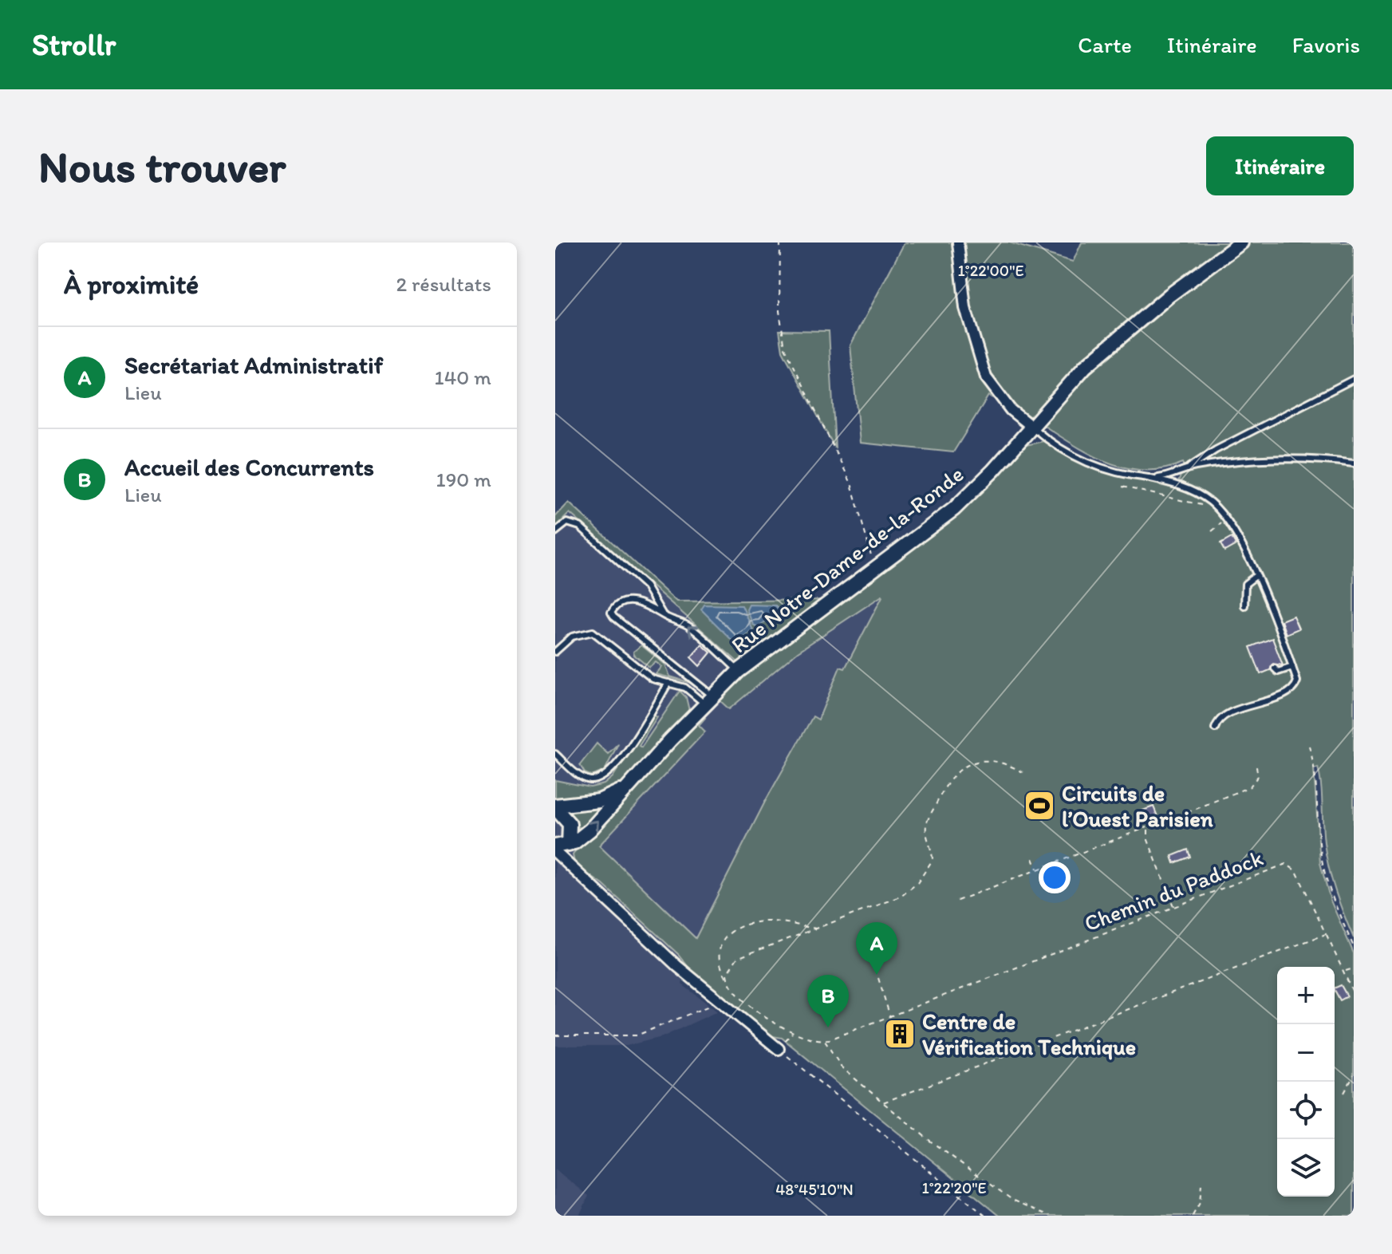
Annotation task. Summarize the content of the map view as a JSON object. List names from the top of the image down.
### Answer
{
  "streets": {
    "main road": ["Rue Notre-Dame-de-la-Ronde"],
    "path": ["Chemin du Paddock"]
  },
  "places": {
    "sports": ["Circuits de l’Ouest Parisien"],
    "building": ["Centre de Vérification Technique"]
  },
  "page": {
    "header": "Strollr",
    "nav": ["Carte", "Itinéraire", "Favoris"],
    "buttons": "Itinéraire",
    "title": "Nous trouver",
    "heading": ["À proximité", "2 résultats"],
    "list": [
      {
        "mark": "A",
        "name": "Secrétariat Administratif",
        "note": "Lieu",
        "value": "140 m"
      },
      {
        "mark": "B",
        "name": "Accueil des Concurrents",
        "note": "Lieu",
        "value": "190 m"
      }
    ],
    "pins": ["A", "B"],
    "map_buttons": ["+", "−"]
  },
  "coordinates": ["1°22'00\"E", "1°22'20\"E", "48°45'10\"N"]
}
